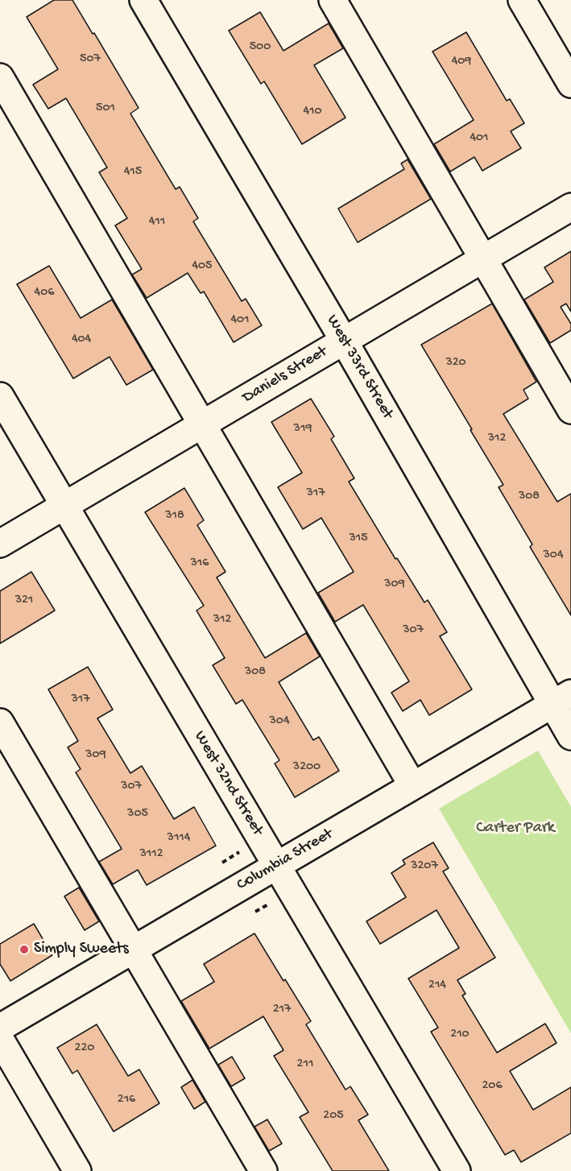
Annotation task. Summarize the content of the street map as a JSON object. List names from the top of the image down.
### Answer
{
  "streets": {
    "street": [
      "West 33rd Street",
      "Daniels Street",
      "West 32nd Street",
      "Columbia Street"
    ]
  },
  "crossings": [
    ["West 33rd Street", "Daniels Street"],
    ["West 33rd Street", "Columbia Street"],
    ["Daniels Street", "West 32nd Street"],
    ["West 32nd Street", "Columbia Street"]
  ],
  "parks": ["Carter Park"],
  "places": ["Simply Sweets"],
  "house_numbers": [
    "500",
    "507",
    "409",
    "501",
    "410",
    "401",
    "415",
    "411",
    "405",
    "406",
    "401",
    "404",
    "320",
    "319",
    "312",
    "317",
    "308",
    "318",
    "315",
    "304",
    "316",
    "309",
    "321",
    "312",
    "307",
    "308",
    "317",
    "304",
    "309",
    "3200",
    "307",
    "305",
    "3114",
    "3112",
    "3207",
    "214",
    "217",
    "210",
    "220",
    "211",
    "206",
    "216",
    "205"
  ]
}
